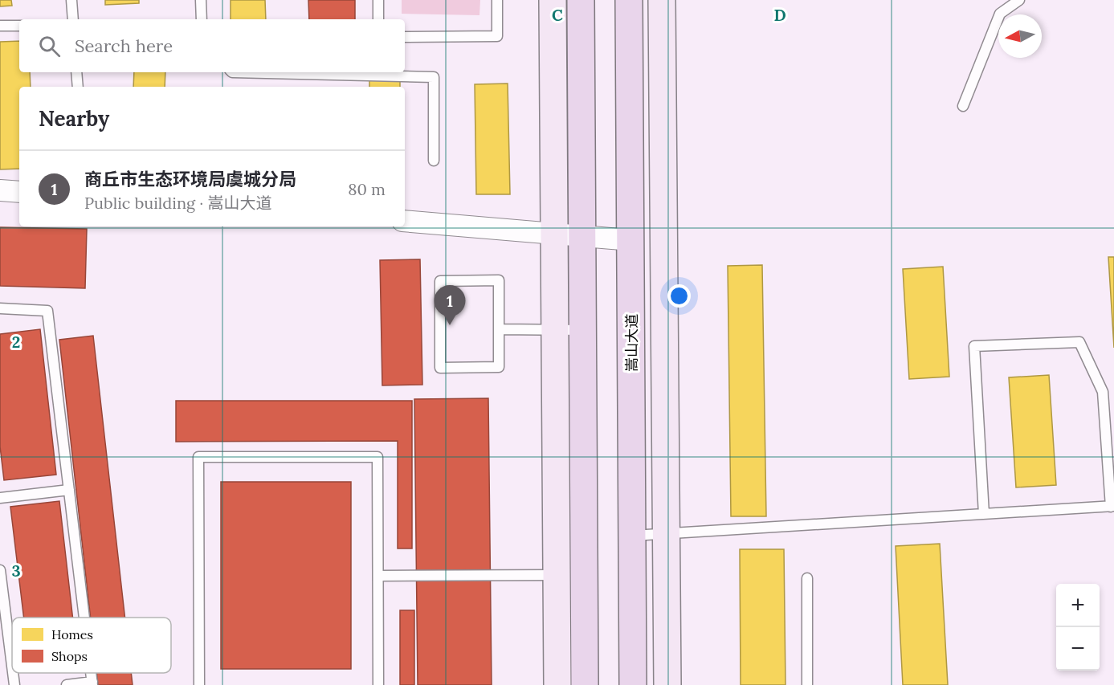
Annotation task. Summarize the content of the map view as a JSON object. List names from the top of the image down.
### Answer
{
  "streets": {
    "main road": ["嵩山大道"]
  },
  "legend": ["Homes", "Shops"],
  "north": "left",
  "page": {
    "search": "Search here",
    "heading": "Nearby",
    "list": [
      {
        "mark": "1",
        "name": "商丘市生态环境局虞城分局",
        "note": "Public building · 嵩山大道",
        "value": "80 m"
      }
    ],
    "pins": "1",
    "map_buttons": ["+", "−"]
  },
  "grid": {
    "columns": ["C", "D"],
    "rows": ["2", "3"]
  }
}
